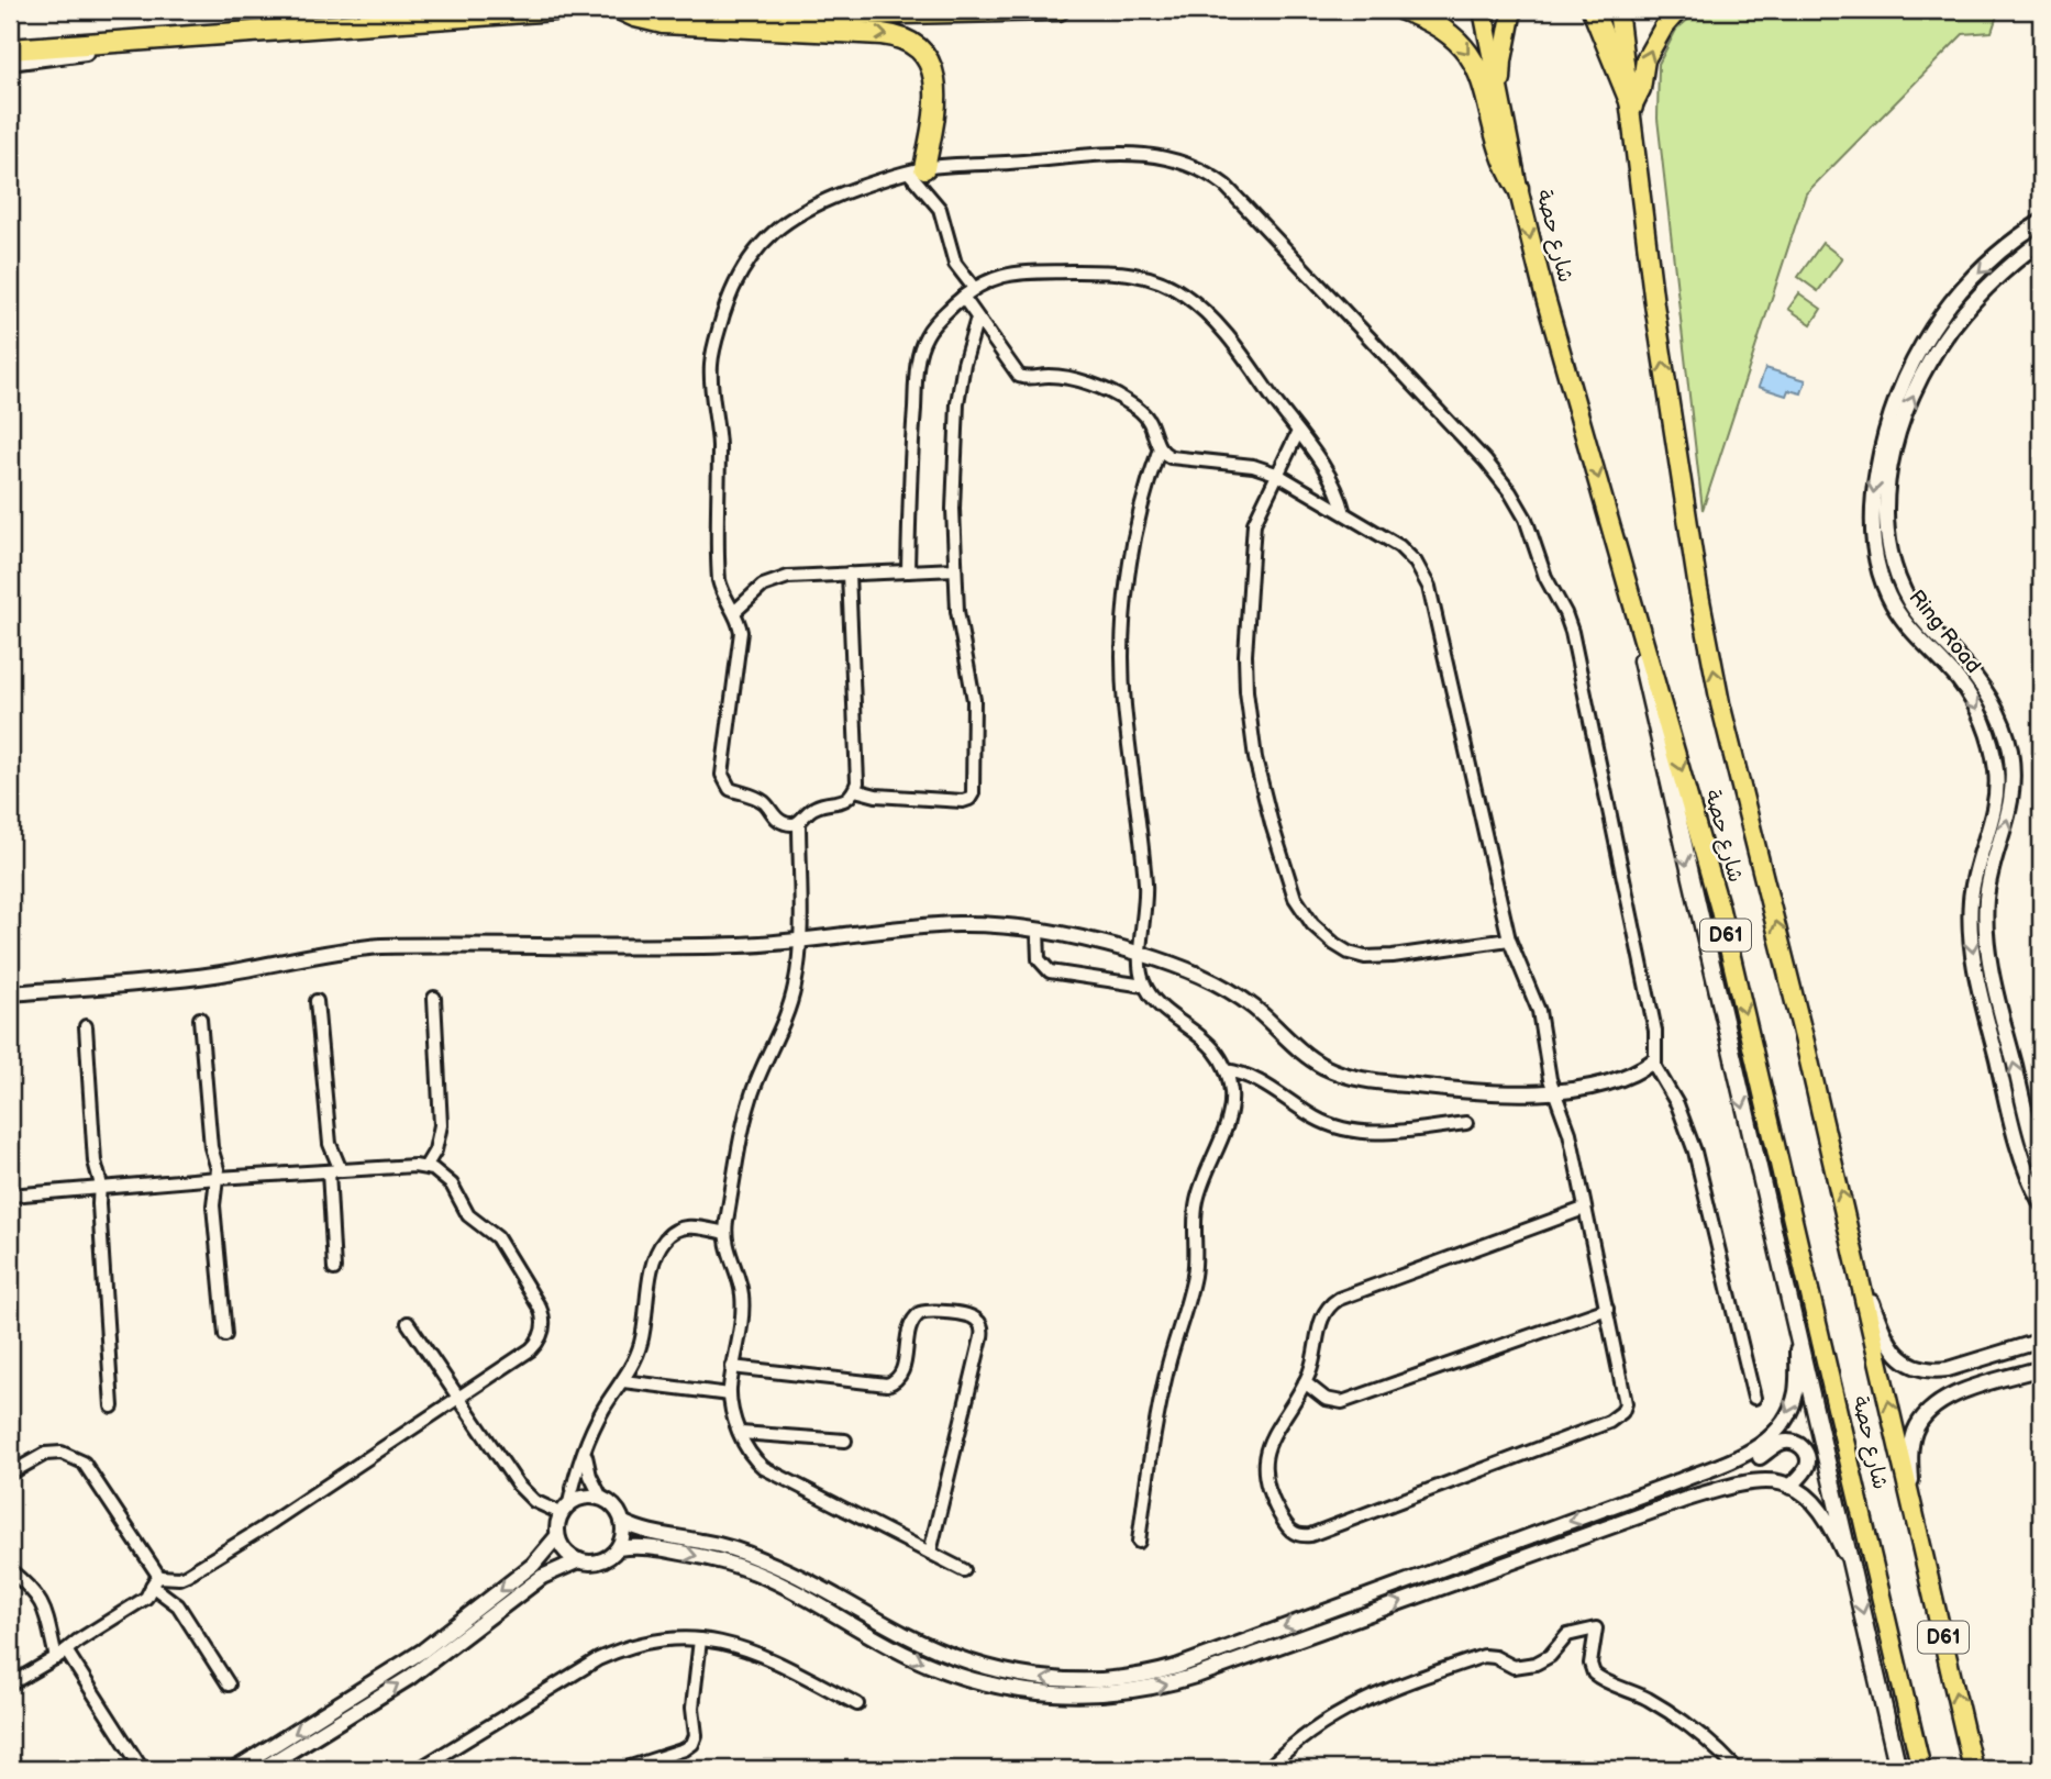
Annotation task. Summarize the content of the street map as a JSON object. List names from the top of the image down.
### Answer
{
  "streets": {
    "main road": ["شارع حصة", "D61"],
    "street": ["Ring Road"]
  }
}
